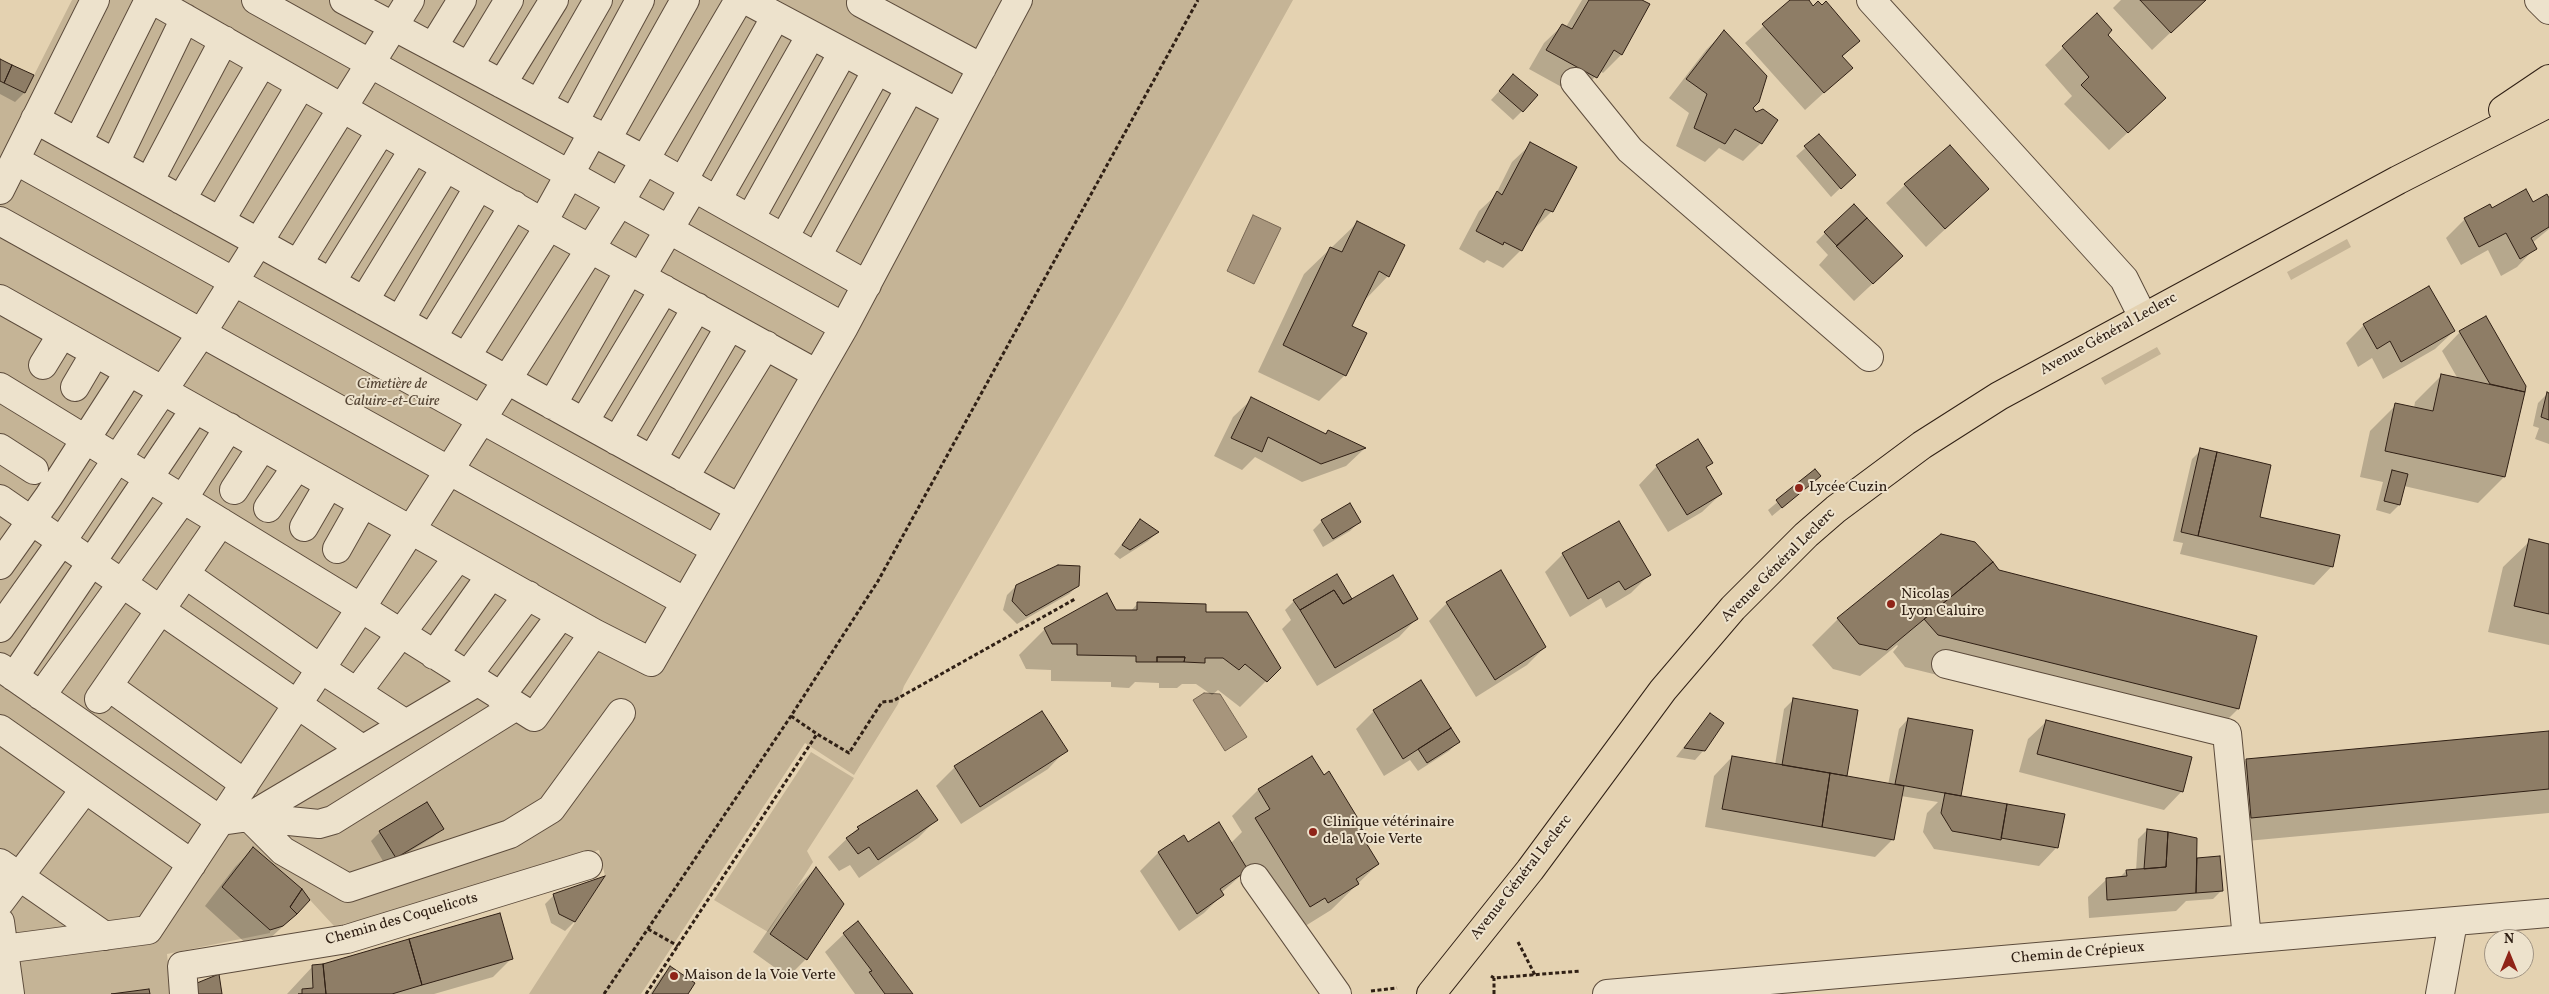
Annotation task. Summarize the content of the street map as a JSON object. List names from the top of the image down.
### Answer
{
  "streets": {
    "main road": ["Avenue Général Leclerc"],
    "street": ["Chemin des Coquelicots", "Chemin de Crépieux"]
  },
  "parks": ["Cimetière de Caluire-et-Cuire"],
  "places": [
    "Lycée Cuzin",
    "Nicolas Lyon Caluire",
    "Clinique vétérinaire de la Voie Verte",
    "Maison de la Voie Verte"
  ],
  "north": "top"
}
